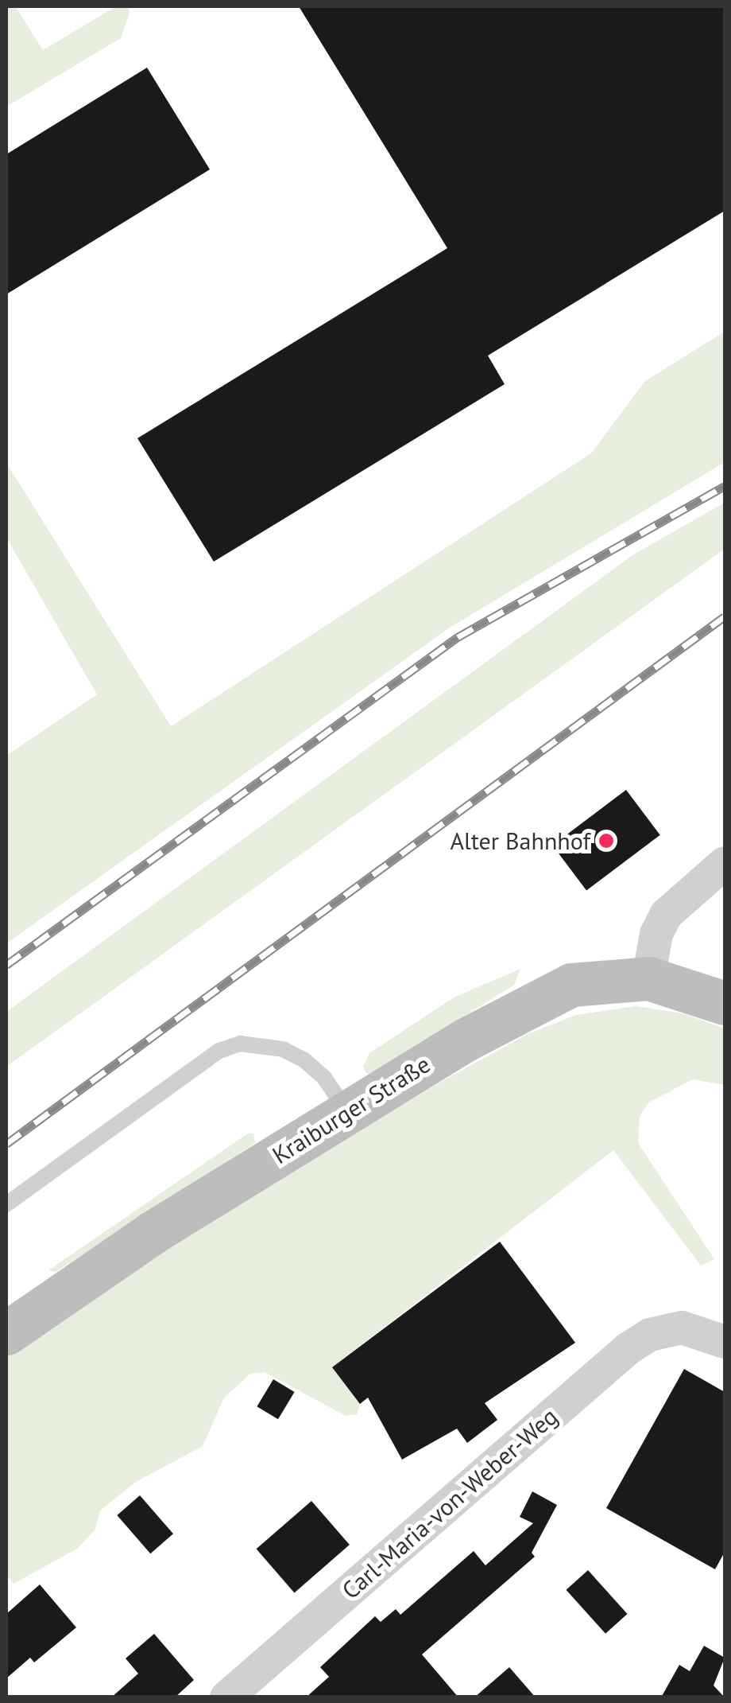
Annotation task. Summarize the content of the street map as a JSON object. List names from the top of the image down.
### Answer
{
  "streets": {
    "main road": ["Kraiburger Straße"],
    "street": ["Carl-Maria-von-Weber-Weg"]
  },
  "places": ["Alter Bahnhof"]
}
